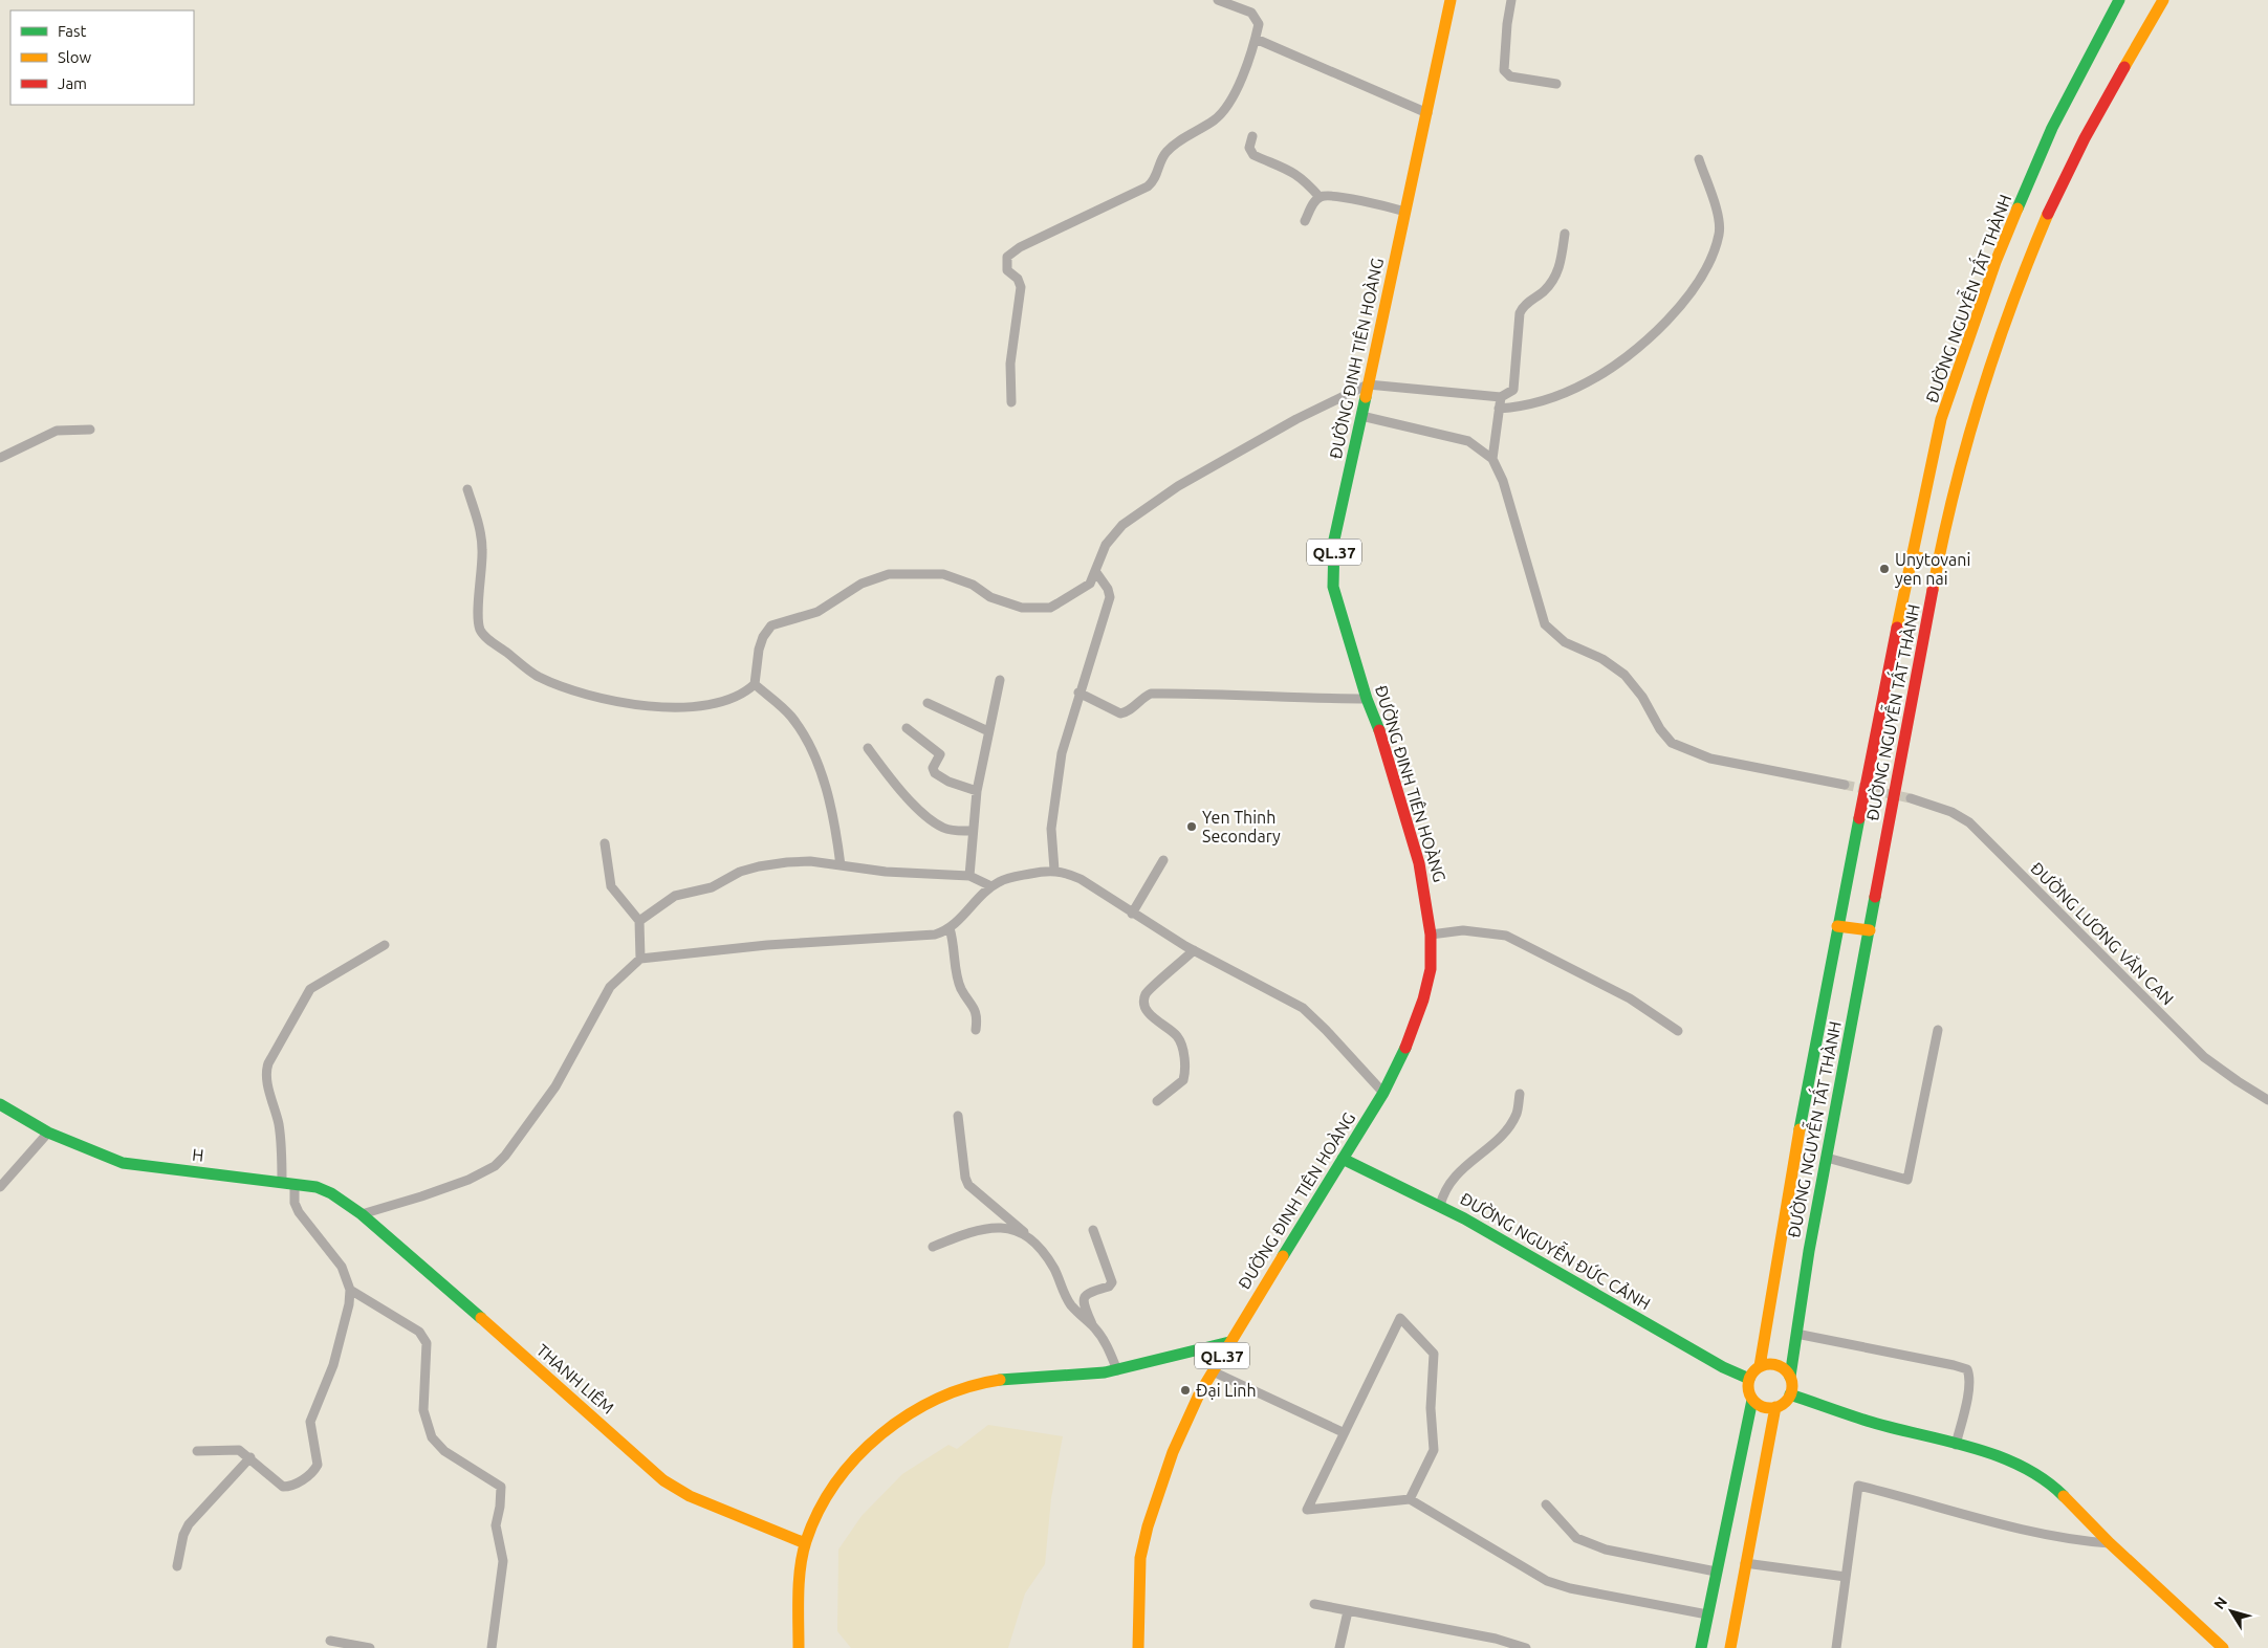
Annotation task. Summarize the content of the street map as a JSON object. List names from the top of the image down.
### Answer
{
  "streets": {
    "main road": [
      "ĐƯỜNG NGUYỄN TẤT THÀNH",
      "ĐƯỜNG ĐINH TIÊN HOÀNG",
      "QL.37",
      "H",
      "ĐƯỜNG NGUYỄN ĐỨC CẢNH",
      "THANH LIÊM"
    ],
    "street": ["ĐƯỜNG LƯƠNG VĂN CAN"]
  },
  "crossings": [
    ["ĐƯỜNG NGUYỄN TẤT THÀNH", "ĐƯỜNG NGUYỄN ĐỨC CẢNH"],
    ["ĐƯỜNG ĐINH TIÊN HOÀNG", "ĐƯỜNG NGUYỄN ĐỨC CẢNH"],
    ["H", "THANH LIÊM"]
  ],
  "places": ["Unytovani yen nai", "Yen Thinh Secondary", "Đại Linh"],
  "legend": ["Fast", "Slow", "Jam"],
  "north": "top left"
}
